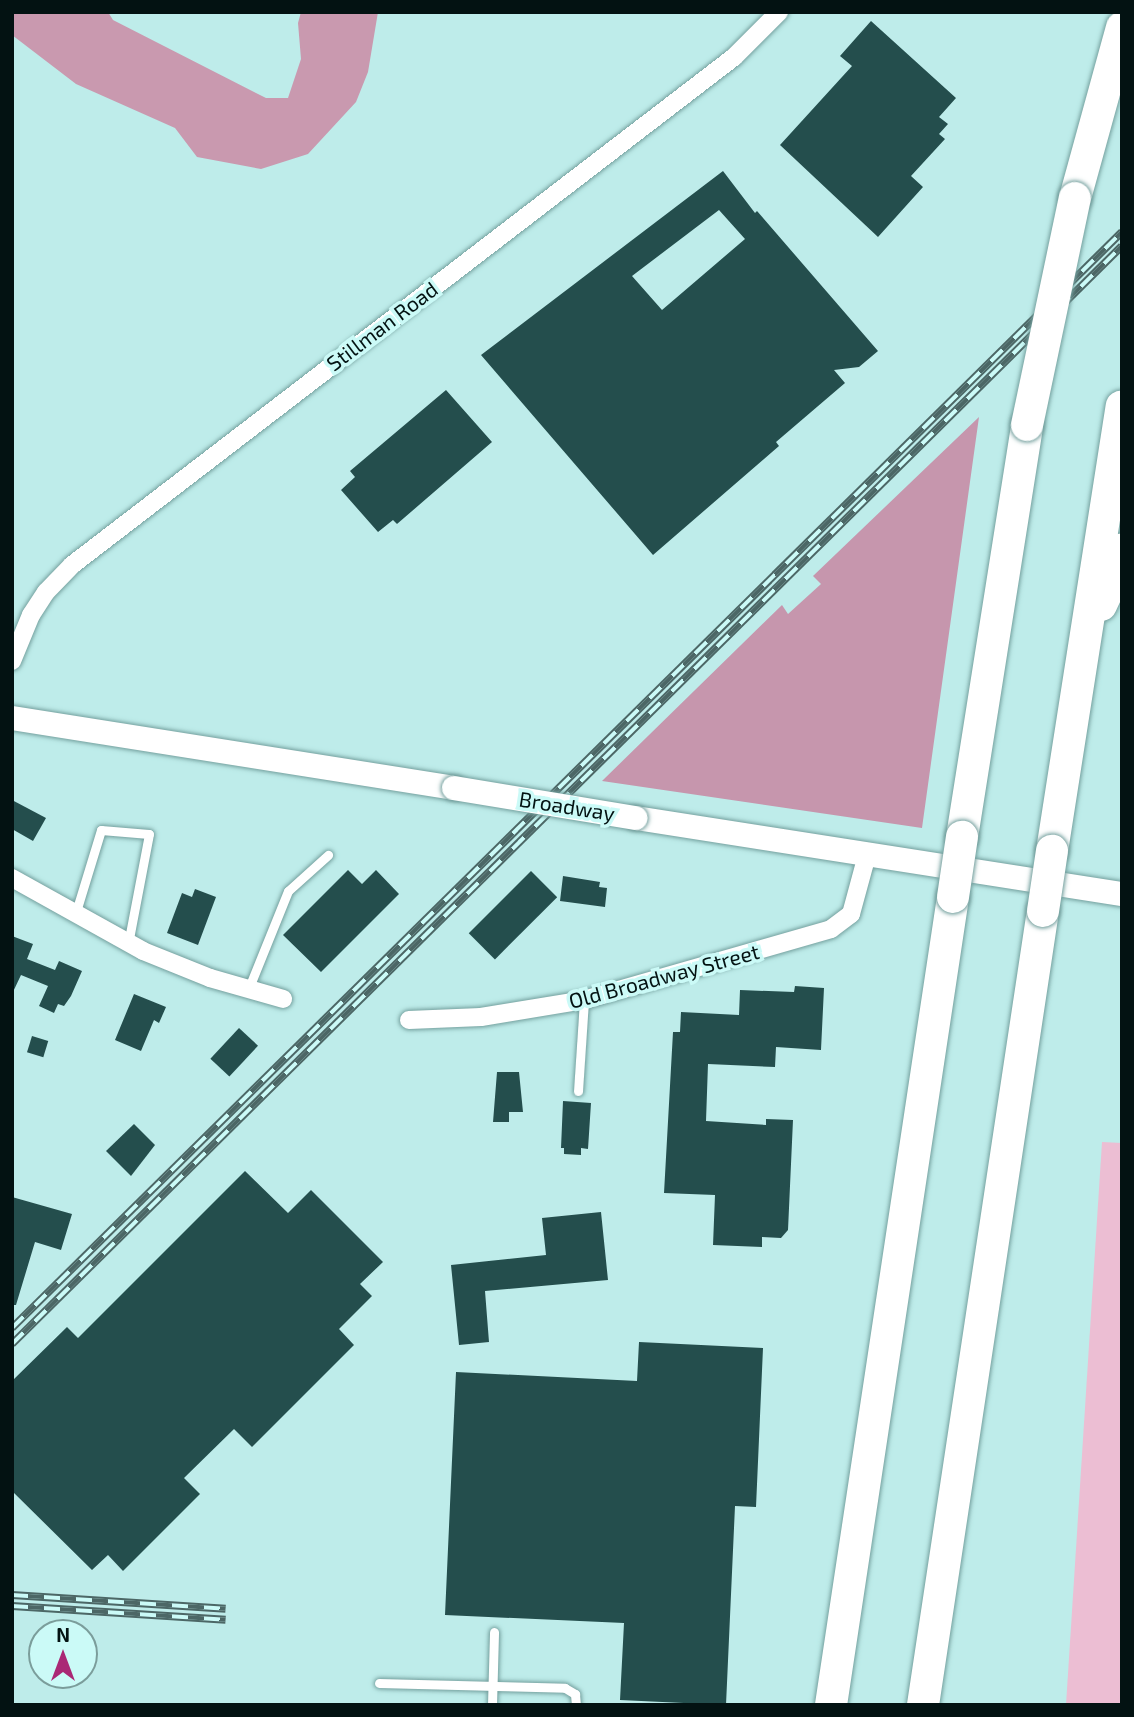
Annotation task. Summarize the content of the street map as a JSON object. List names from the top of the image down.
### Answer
{
  "streets": {
    "main road": ["Broadway"],
    "street": ["Stillman Road", "Old Broadway Street"]
  },
  "crossings": [
    ["Broadway", "Old Broadway Street"]
  ],
  "north": "top"
}
